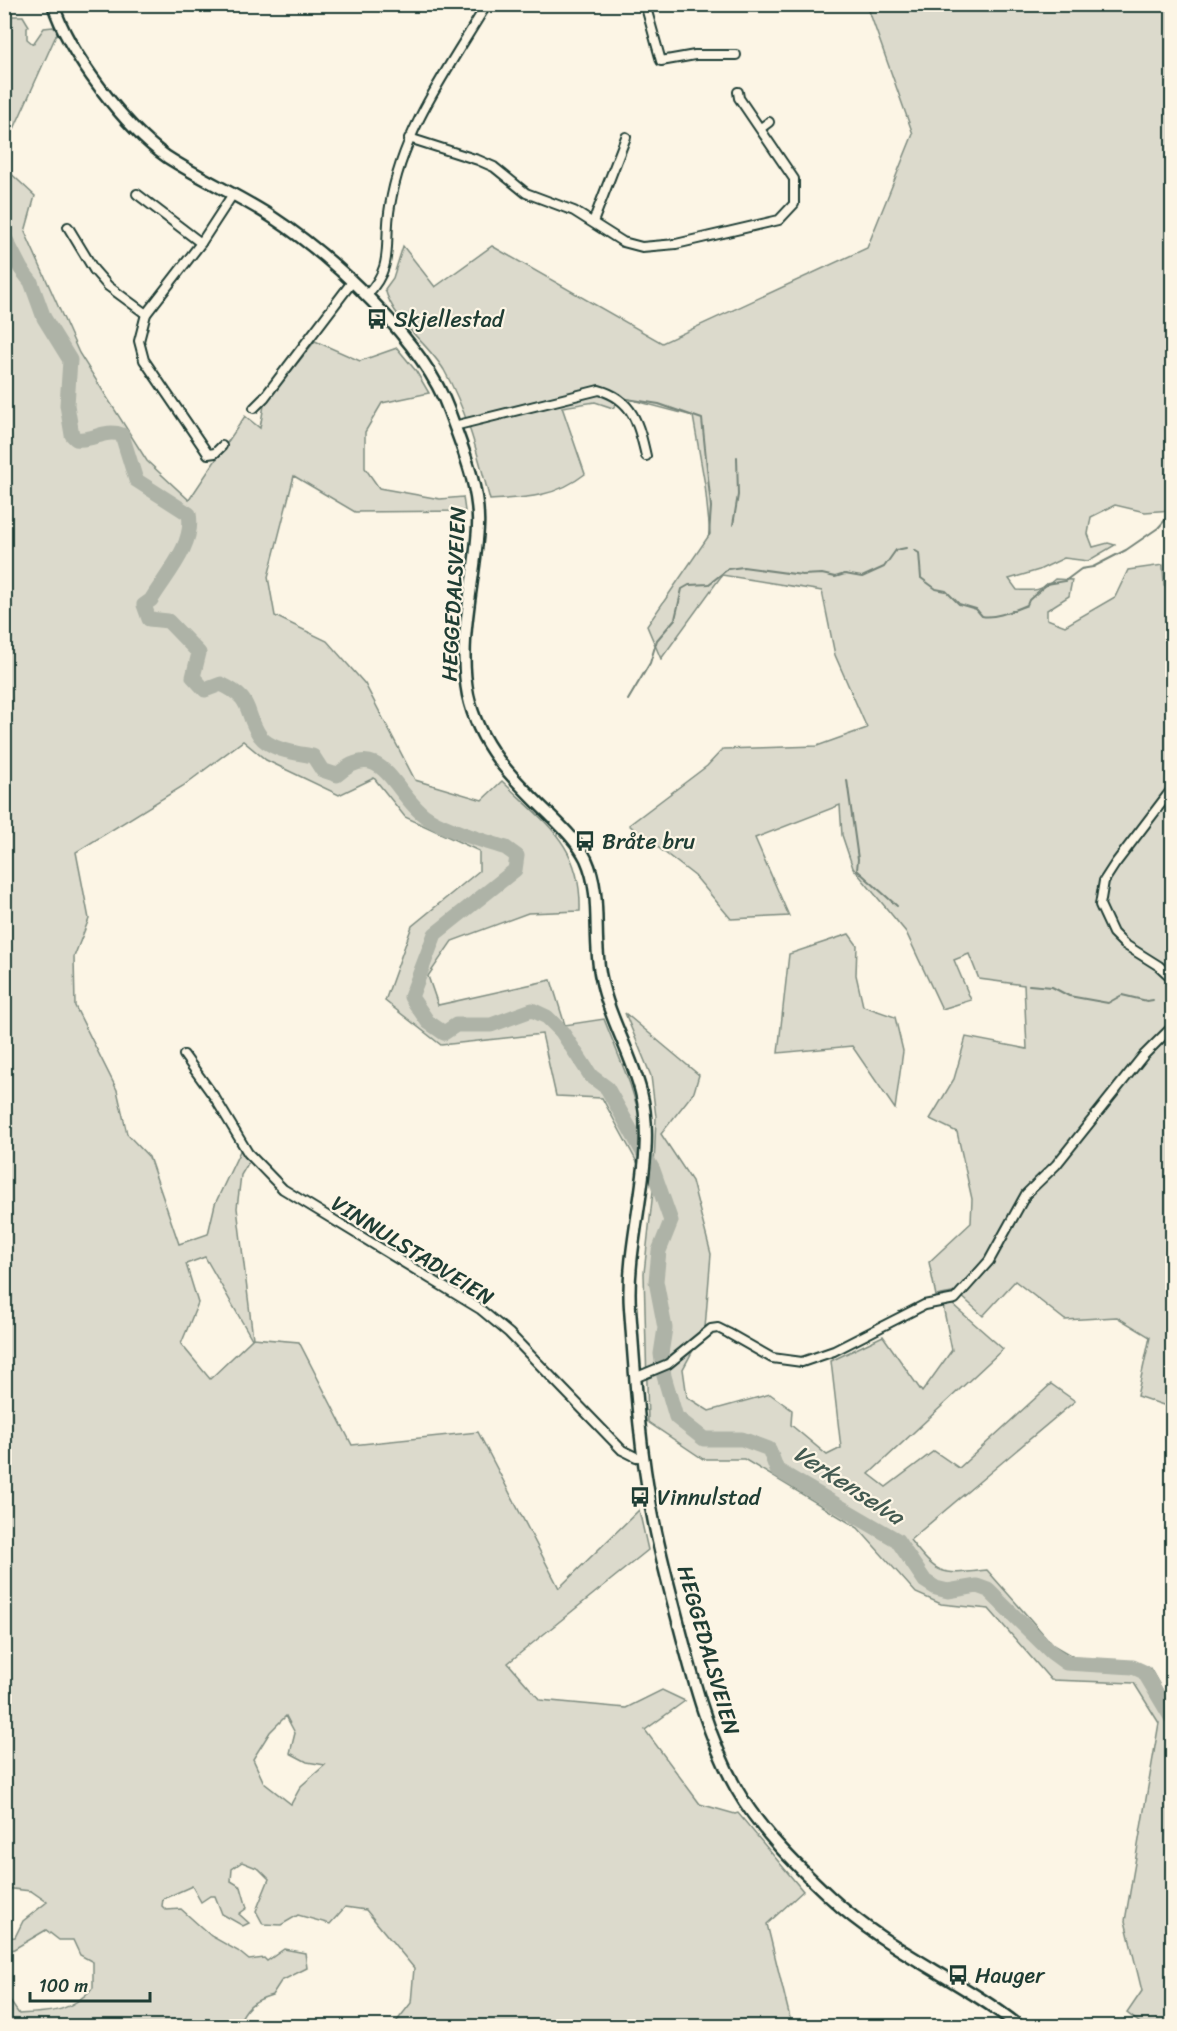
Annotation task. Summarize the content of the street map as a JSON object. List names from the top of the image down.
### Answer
{
  "streets": {
    "main road": ["HEGGEDALSVEIEN"],
    "street": ["VINNULSTADVEIEN"]
  },
  "crossings": [
    ["HEGGEDALSVEIEN", "VINNULSTADVEIEN"]
  ],
  "water": ["Verkenselva"],
  "places": {
    "bus stop": [
      "Skjellestad",
      "Bråte bru",
      "Vinnulstad",
      "Hauger"
    ]
  },
  "scale_bar": "100 m"
}
